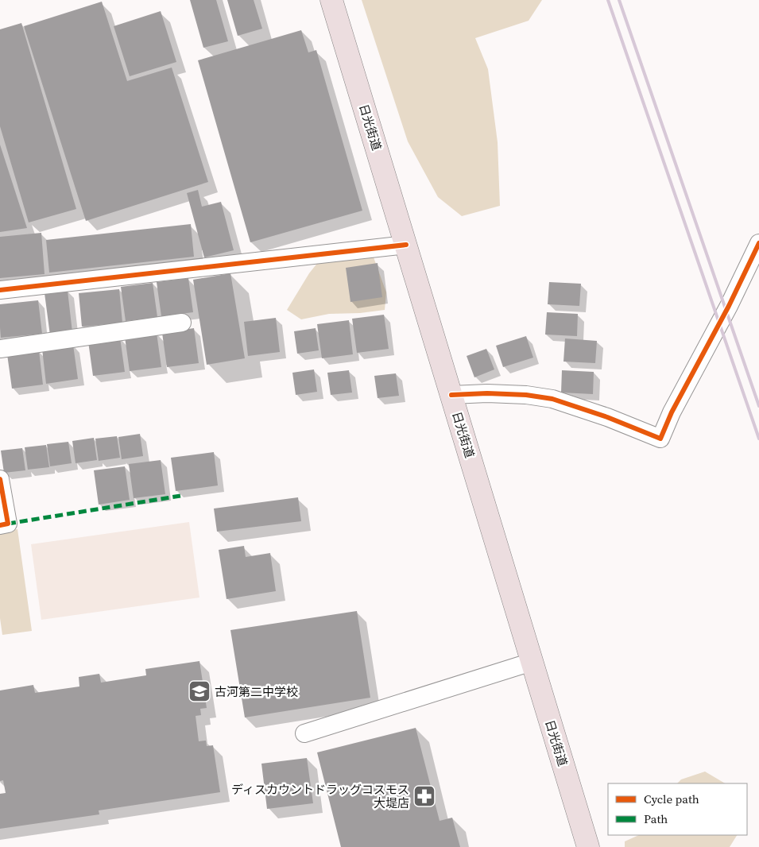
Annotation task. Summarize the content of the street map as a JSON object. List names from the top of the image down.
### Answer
{
  "streets": {
    "main road": ["日光街道"]
  },
  "places": {
    "school or university": ["古河第二中学校"],
    "pharmacy": ["ディスカウントドラッグコスモス 大堤店"]
  },
  "legend": ["Cycle path", "Path"]
}
